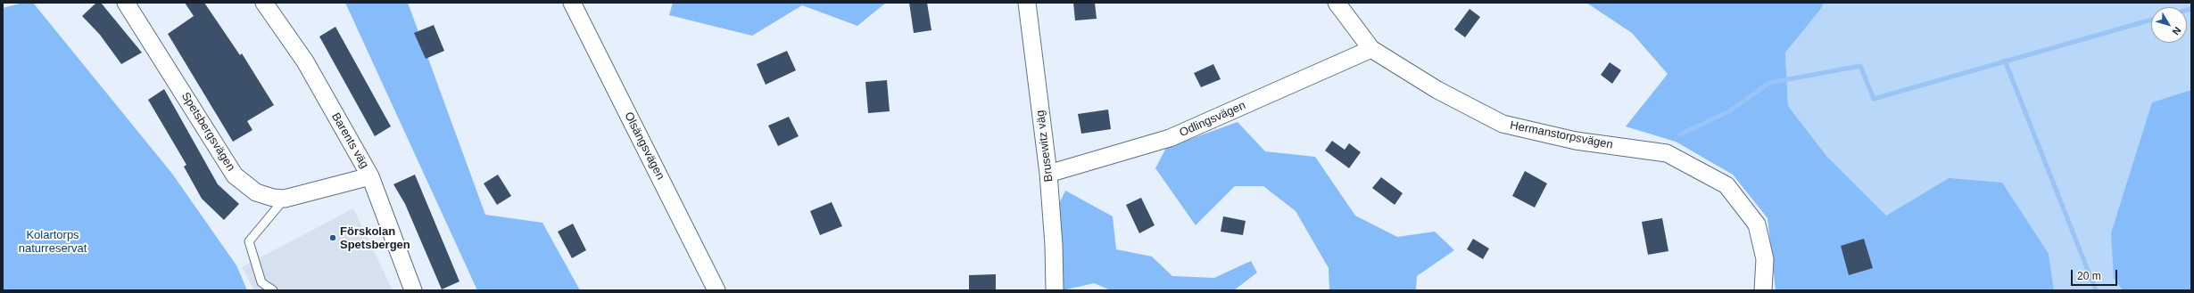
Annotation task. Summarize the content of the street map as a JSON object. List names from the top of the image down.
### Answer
{
  "streets": {
    "street": [
      "Odlingsvägen",
      "Spetsbergsvägen",
      "Hermanstorpsvägen",
      "Barents väg",
      "Olsängsvägen",
      "Brusewitz väg"
    ]
  },
  "crossings": [
    ["Odlingsvägen", "Hermanstorpsvägen"],
    ["Odlingsvägen", "Brusewitz väg"],
    ["Spetsbergsvägen", "Barents väg"]
  ],
  "parks": ["Kolartorps naturreservat"],
  "places": ["Förskolan Spetsbergen"],
  "scale_bar": "20 m",
  "north": "bottom right"
}
